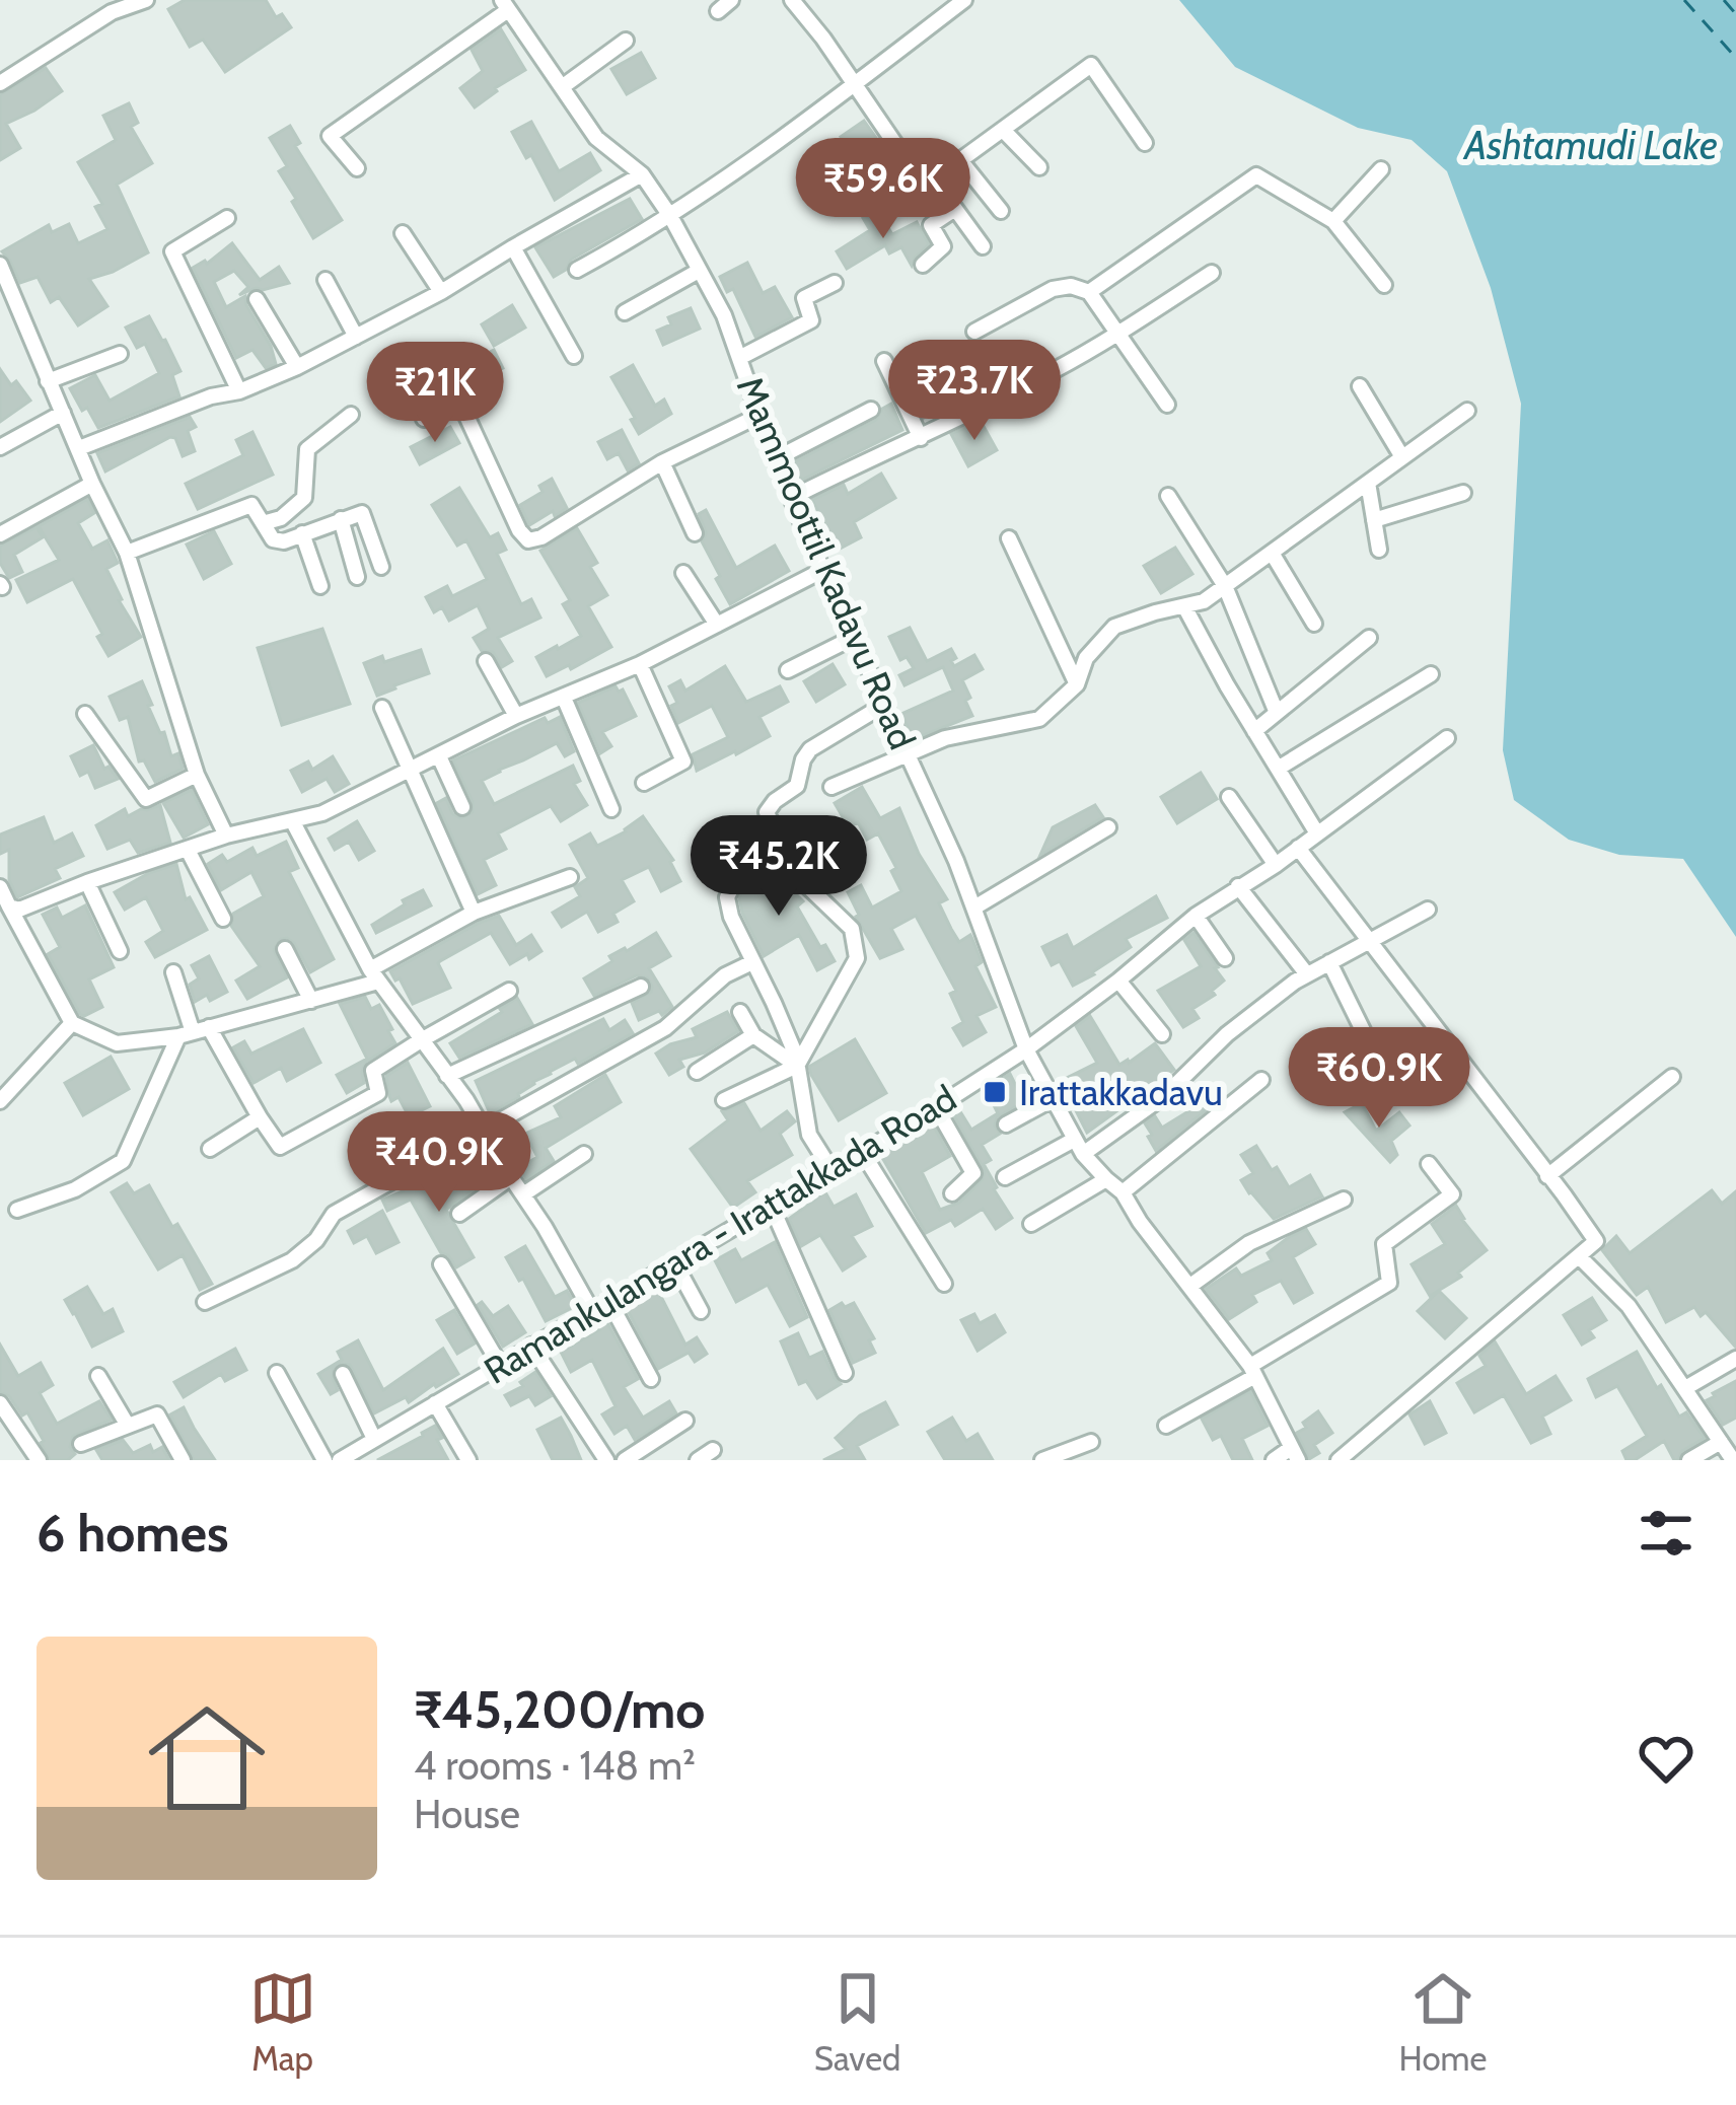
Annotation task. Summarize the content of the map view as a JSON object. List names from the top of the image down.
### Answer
{
  "streets": {
    "street": ["Mammoottil Kadavu Road", "Ramankulangara - Irattakkada Road"]
  },
  "crossings": [
    ["Mammoottil Kadavu Road", "Ramankulangara - Irattakkada Road"]
  ],
  "water": ["Ashtamudi Lake"],
  "places": {
    "transit": ["Irattakkadavu"]
  },
  "page": {
    "price": [
      "₹59.6K",
      "₹23.7K",
      "₹21K",
      "₹45.2K",
      "₹60.9K",
      "₹40.9K"
    ],
    "heading": "6 homes",
    "list": [
      {
        "name": "₹45,200/mo",
        "note": "4 rooms · 148 m² · House"
      }
    ],
    "tabs": ["Map", "Saved", "Home"]
  }
}
